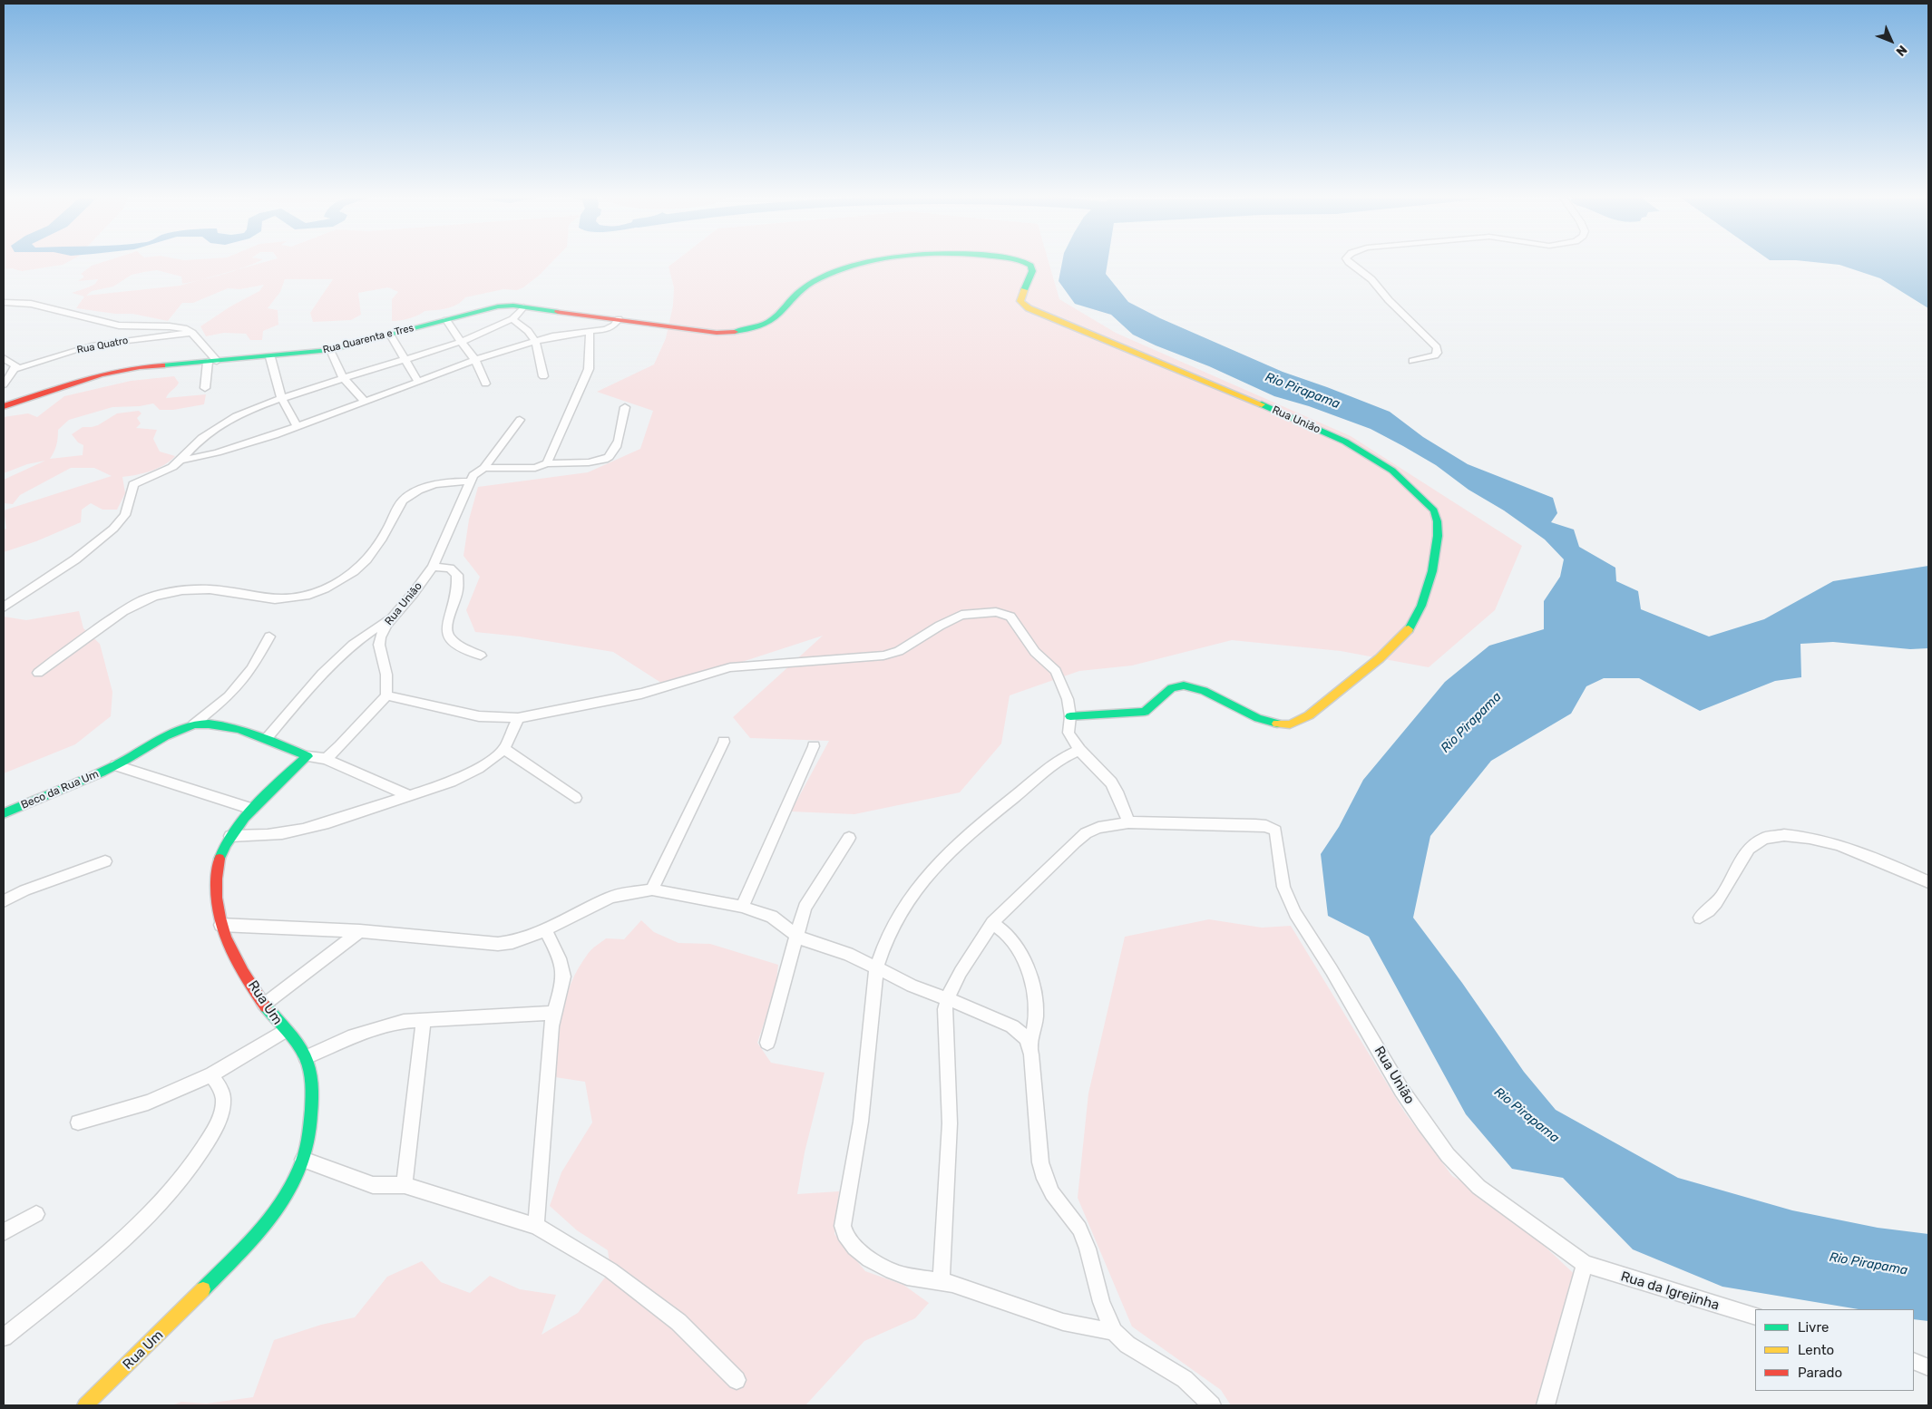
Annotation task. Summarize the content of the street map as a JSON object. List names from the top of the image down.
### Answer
{
  "streets": {
    "street": [
      "Rua Quarenta e Tres",
      "Rua Quatro",
      "Rua União",
      "Beco da Rua Um",
      "Rua Um",
      "Rua da Igrejinha"
    ]
  },
  "crossings": [
    ["Rua Quarenta e Tres", "Rua União"],
    ["Rua União", "Rua da Igrejinha"]
  ],
  "water": ["Rio Pirapama"],
  "legend": ["Livre", "Lento", "Parado"],
  "north": "bottom right"
}
